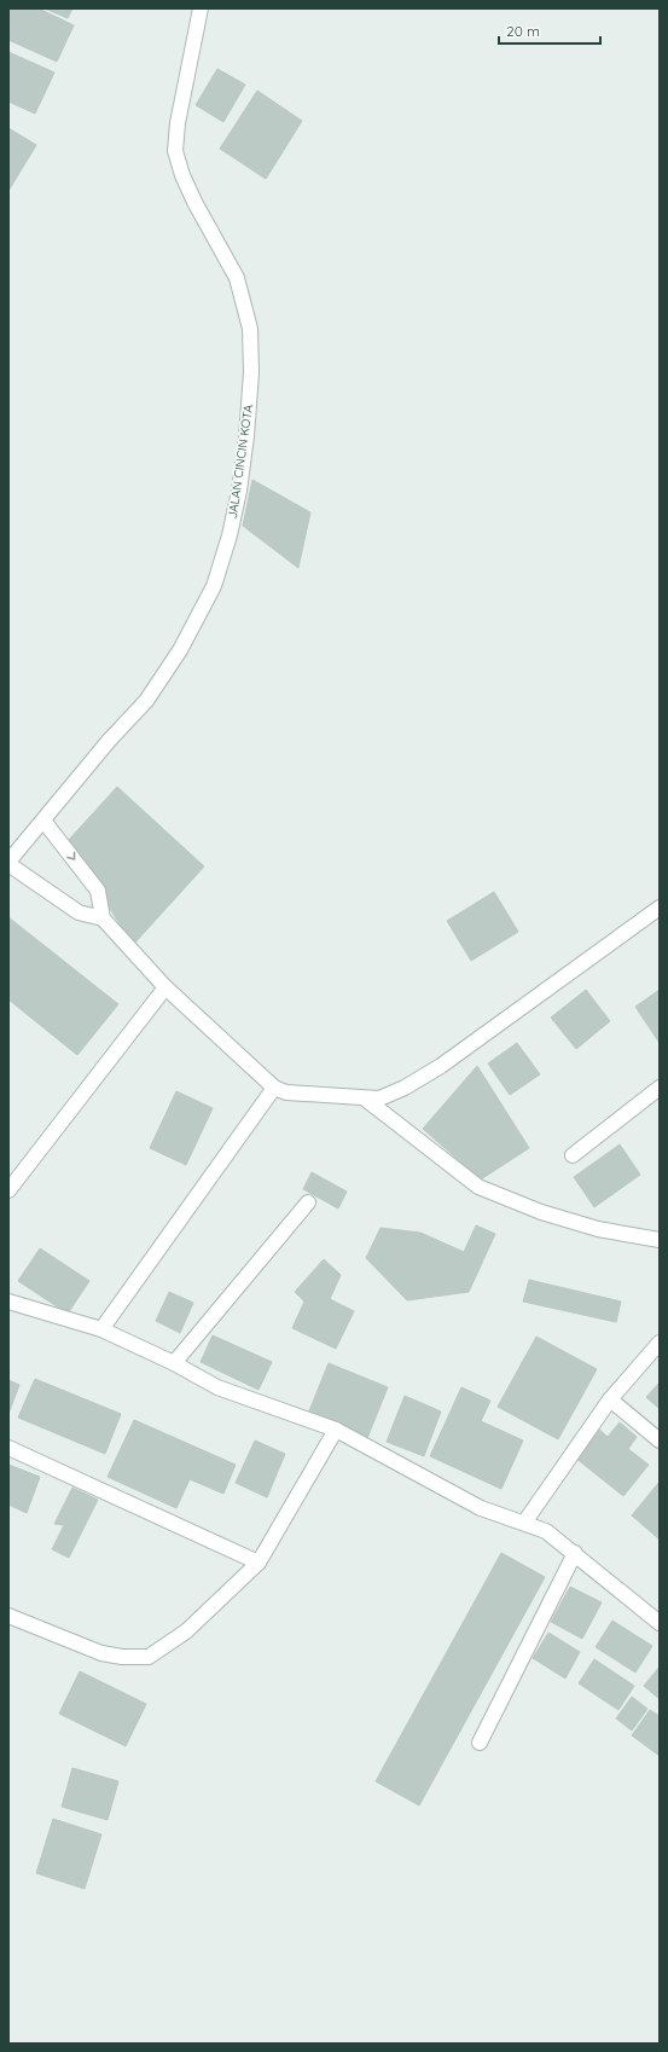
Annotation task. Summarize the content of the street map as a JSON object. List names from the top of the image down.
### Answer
{
  "streets": {
    "street": ["JALAN CINCIN KOTA"]
  },
  "scale_bar": "20 m"
}
